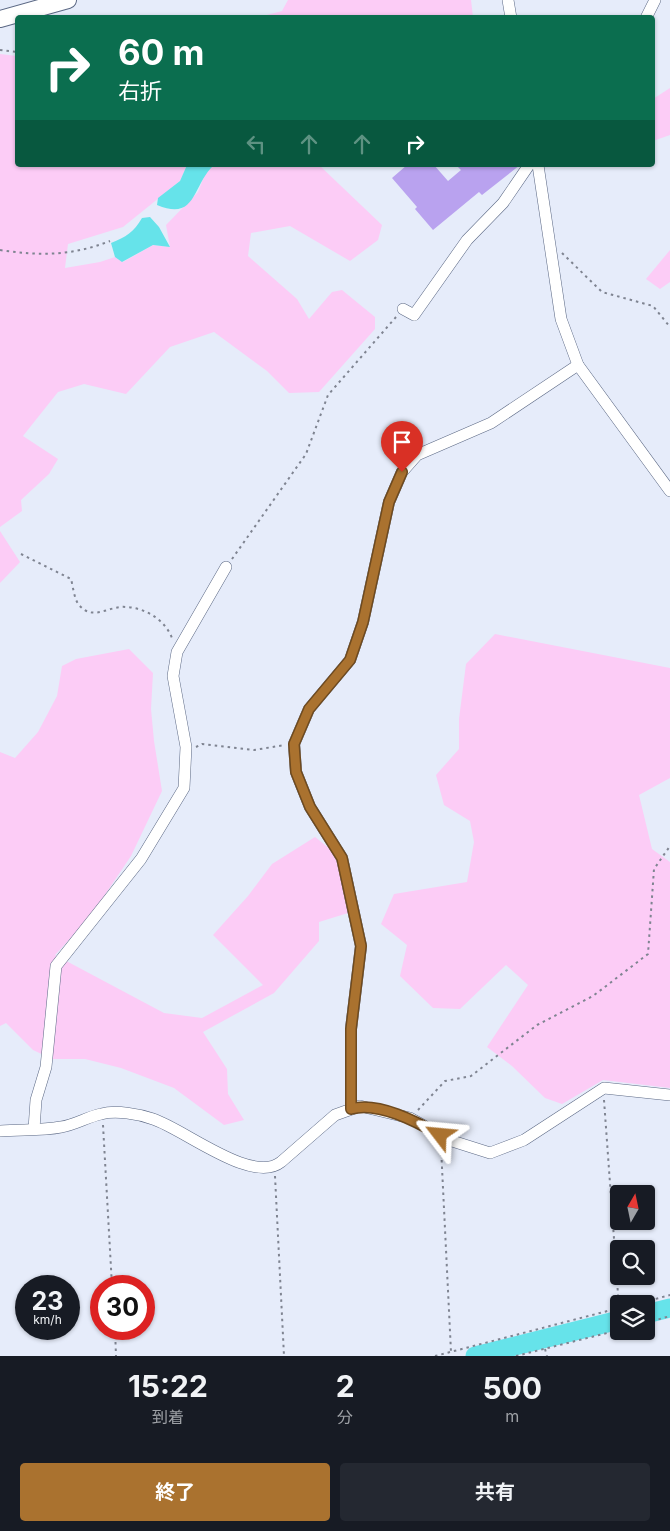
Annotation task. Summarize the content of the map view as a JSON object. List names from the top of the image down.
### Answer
{
  "north": "top",
  "page": {
    "turn": ["60 m", "右折"],
    "speed": "23 km/h",
    "limit": "30",
    "eta": [
      "15:22",
      "到着",
      "2",
      "分",
      "500",
      "m"
    ],
    "buttons": ["終了", "共有"]
  }
}
